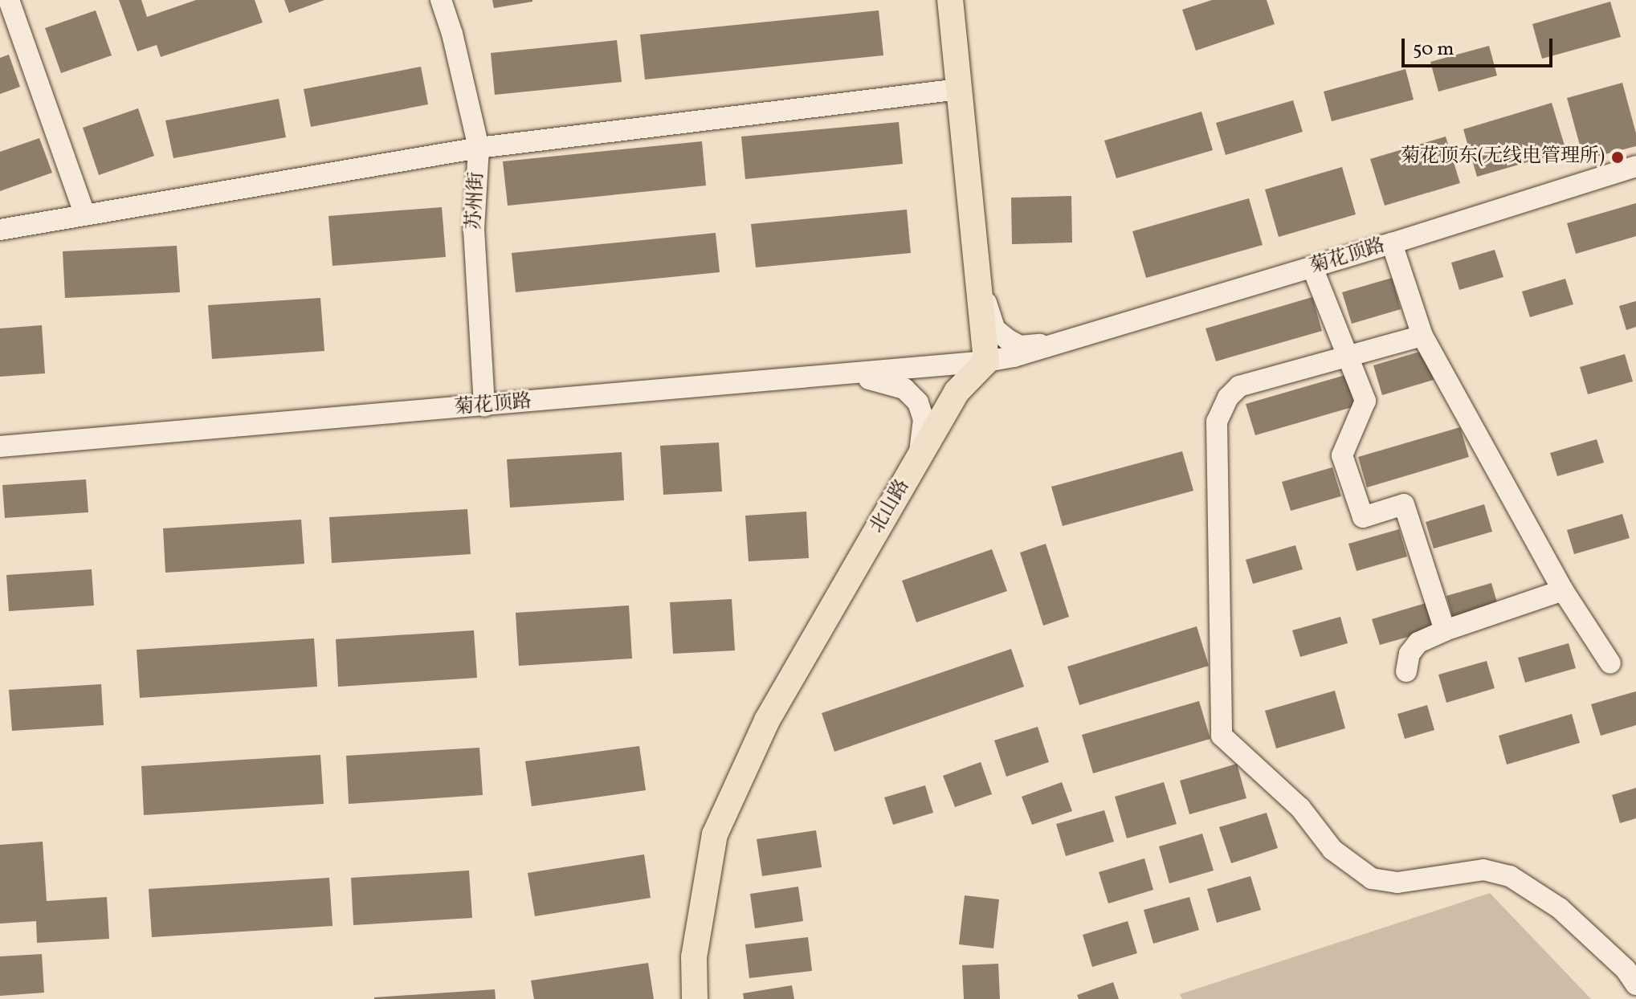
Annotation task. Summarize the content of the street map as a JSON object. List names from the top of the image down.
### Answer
{
  "streets": {
    "main road": ["北山路"],
    "street": ["苏州街", "菊花顶路"]
  },
  "crossings": [
    ["苏州街", "菊花顶路"],
    ["菊花顶路", "北山路"]
  ],
  "places": ["菊花顶东(无线电管理所)"],
  "scale_bar": "50 m"
}
